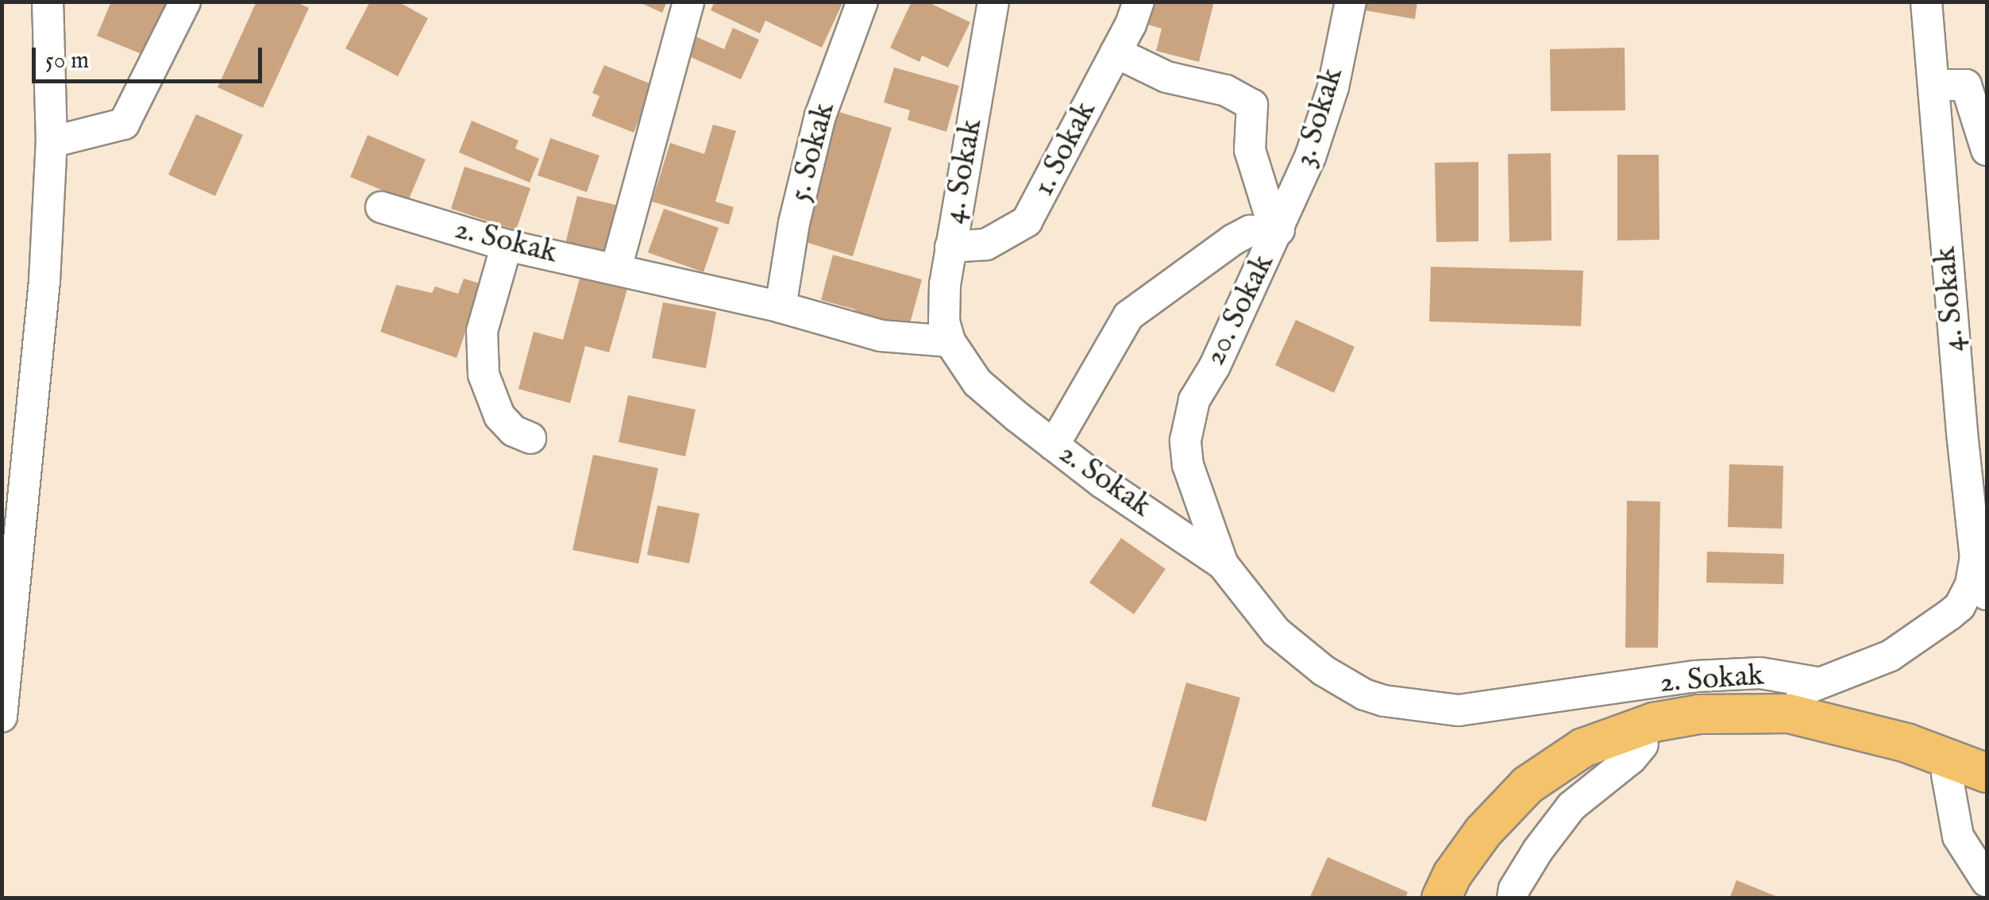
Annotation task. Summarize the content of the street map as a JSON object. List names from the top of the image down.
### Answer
{
  "streets": {
    "street": [
      "3. Sokak",
      "1. Sokak",
      "5. Sokak",
      "4. Sokak",
      "2. Sokak",
      "20. Sokak"
    ]
  },
  "crossings": [
    ["3. Sokak", "20. Sokak"],
    ["1. Sokak", "4. Sokak"],
    ["1. Sokak", "20. Sokak"],
    ["5. Sokak", "2. Sokak"],
    ["4. Sokak", "2. Sokak"],
    ["2. Sokak", "20. Sokak"]
  ],
  "scale_bar": "50 m"
}
